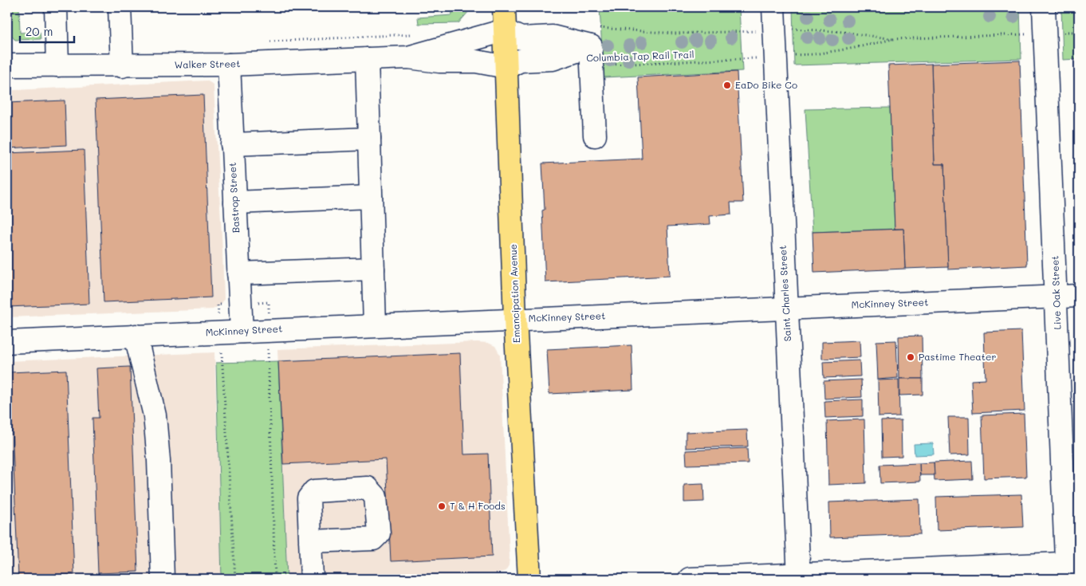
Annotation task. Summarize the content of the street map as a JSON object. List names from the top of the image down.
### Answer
{
  "streets": {
    "main road": ["Emancipation Avenue"],
    "street": [
      "Walker Street",
      "Bastrop Street",
      "Live Oak Street",
      "Saint Charles Street",
      "McKinney Street"
    ],
    "path": ["Columbia Tap Rail Trail"]
  },
  "crossings": [
    ["Walker Street", "Bastrop Street"],
    ["Walker Street", "Emancipation Avenue"],
    ["Bastrop Street", "McKinney Street"],
    ["Live Oak Street", "McKinney Street"],
    ["Emancipation Avenue", "McKinney Street"],
    ["Saint Charles Street", "McKinney Street"]
  ],
  "places": ["EaDo Bike Co", "Pastime Theater", "T & H Foods"],
  "scale_bar": "20 m"
}
